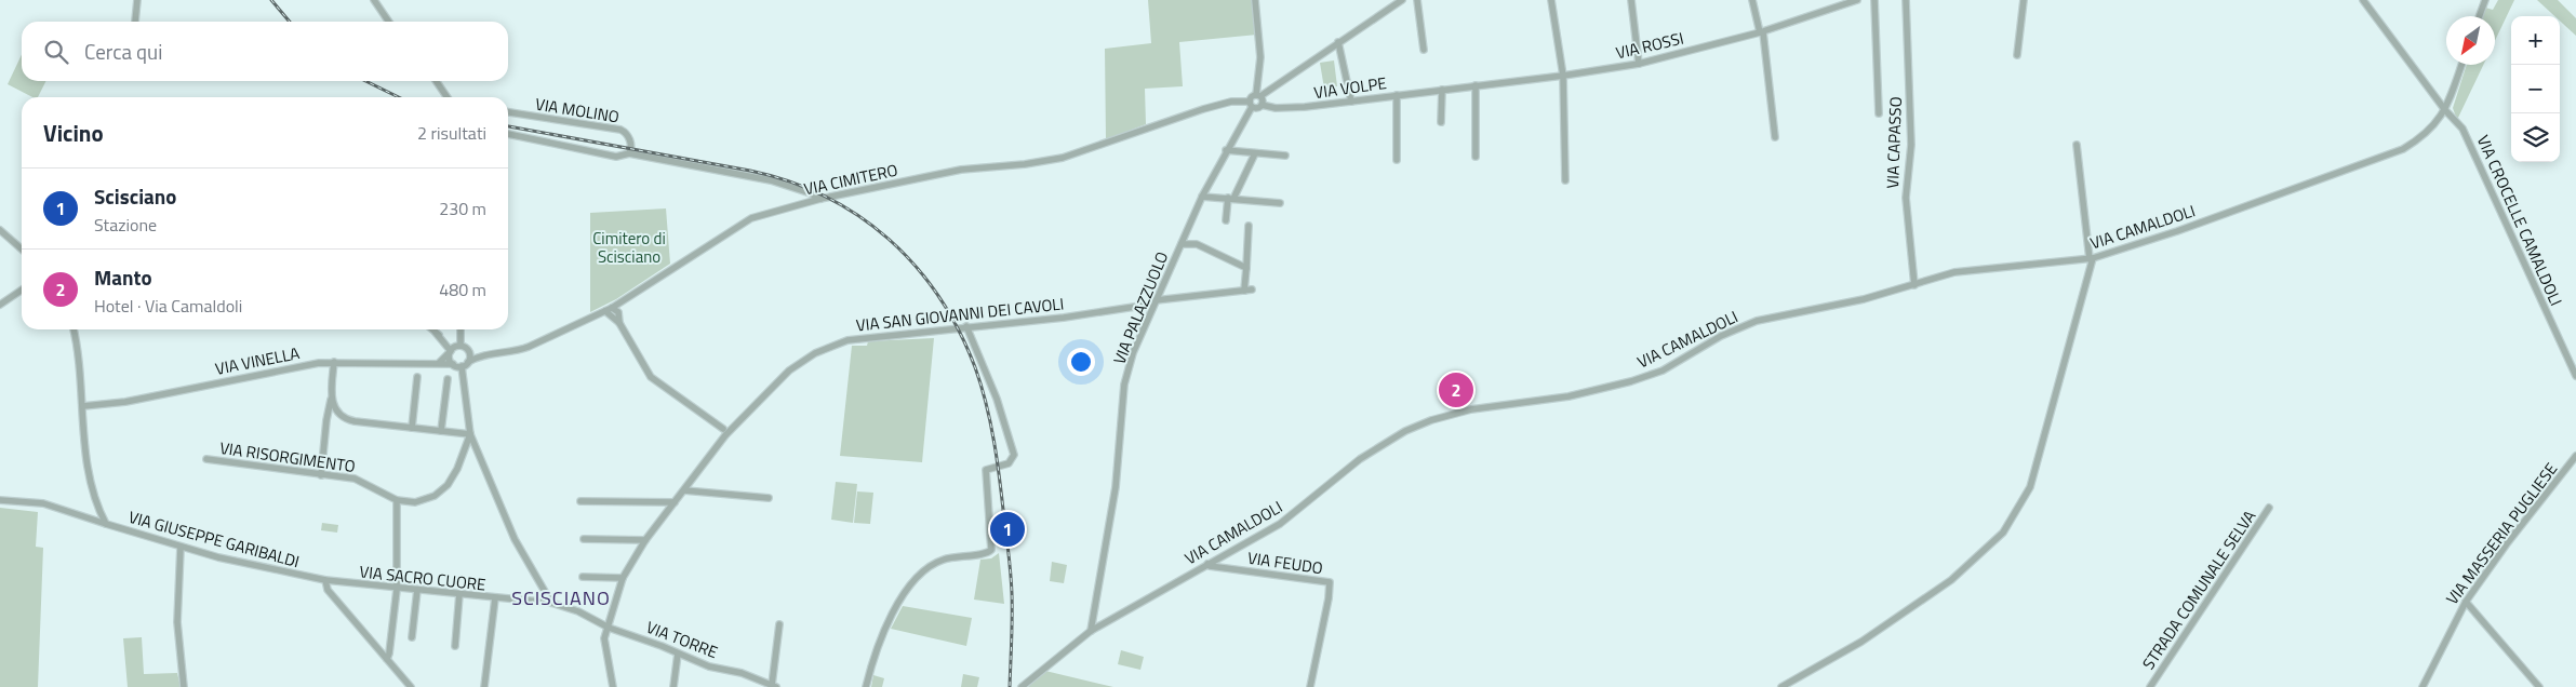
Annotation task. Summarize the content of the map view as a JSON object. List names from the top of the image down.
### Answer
{
  "streets": {
    "street": [
      "VIA ROSSI",
      "VIA VOLPE",
      "VIA MOLINO",
      "VIA CAPASSO",
      "VIA CIMITERO",
      "VIA CROCELLE CAMALDOLI",
      "VIA CAMALDOLI",
      "VIA PALAZZUOLO",
      "VIA SAN GIOVANNI DEI CAVOLI",
      "VIA VINELLA",
      "VIA RISORGIMENTO",
      "VIA MASSERIA PUGLIESE",
      "VIA GIUSEPPE GARIBALDI",
      "VIA FEUDO",
      "VIA SACRO CUORE",
      "STRADA COMUNALE SELVA",
      "VIA TORRE"
    ]
  },
  "crossings": [
    ["VIA ROSSI", "VIA VOLPE"],
    ["VIA VOLPE", "VIA CIMITERO"],
    ["VIA VOLPE", "VIA PALAZZUOLO"],
    ["VIA CAPASSO", "VIA CAMALDOLI"],
    ["VIA CIMITERO", "VIA PALAZZUOLO"],
    ["VIA CIMITERO", "VIA VINELLA"],
    ["VIA CROCELLE CAMALDOLI", "VIA CAMALDOLI"],
    ["VIA CAMALDOLI", "VIA PALAZZUOLO"],
    ["VIA CAMALDOLI", "VIA FEUDO"],
    ["VIA PALAZZUOLO", "VIA SAN GIOVANNI DEI CAVOLI"],
    ["VIA SAN GIOVANNI DEI CAVOLI", "VIA SACRO CUORE"],
    ["VIA SAN GIOVANNI DEI CAVOLI", "VIA TORRE"],
    ["VIA VINELLA", "VIA GIUSEPPE GARIBALDI"],
    ["VIA GIUSEPPE GARIBALDI", "VIA SACRO CUORE"],
    ["VIA SACRO CUORE", "VIA TORRE"]
  ],
  "districts": ["SCISCIANO"],
  "parks": ["Cimitero di Scisciano"],
  "north": "bottom left",
  "page": {
    "map_buttons": ["+", "−"],
    "search": "Cerca qui",
    "heading": ["Vicino", "2 risultati"],
    "list": [
      {
        "mark": "1",
        "name": "Scisciano",
        "note": "Stazione",
        "value": "230 m"
      },
      {
        "mark": "2",
        "name": "Manto",
        "note": "Hotel · Via Camaldoli",
        "value": "480 m"
      }
    ],
    "pins": ["2", "1"]
  }
}
